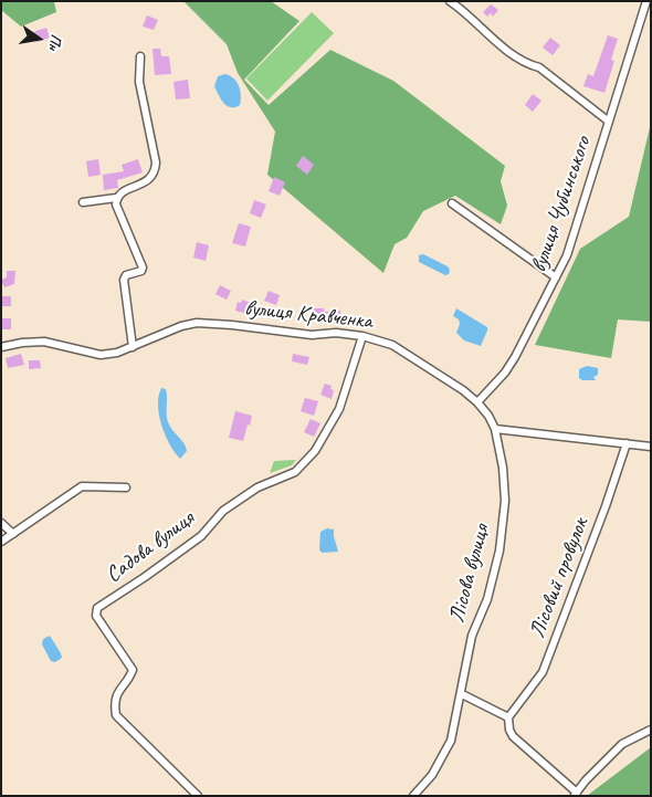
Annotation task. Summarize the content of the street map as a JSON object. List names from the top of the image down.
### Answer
{
  "streets": {
    "street": [
      "вулиця Чубинського",
      "вулиця Кравченка",
      "Садова вулиця",
      "Лісова вулиця",
      "Лісовий провулок"
    ]
  },
  "crossings": [
    ["вулиця Чубинського", "вулиця Кравченка"],
    ["вулиця Кравченка", "Садова вулиця"],
    ["вулиця Кравченка", "Лісова вулиця"]
  ],
  "north": "right"
}
